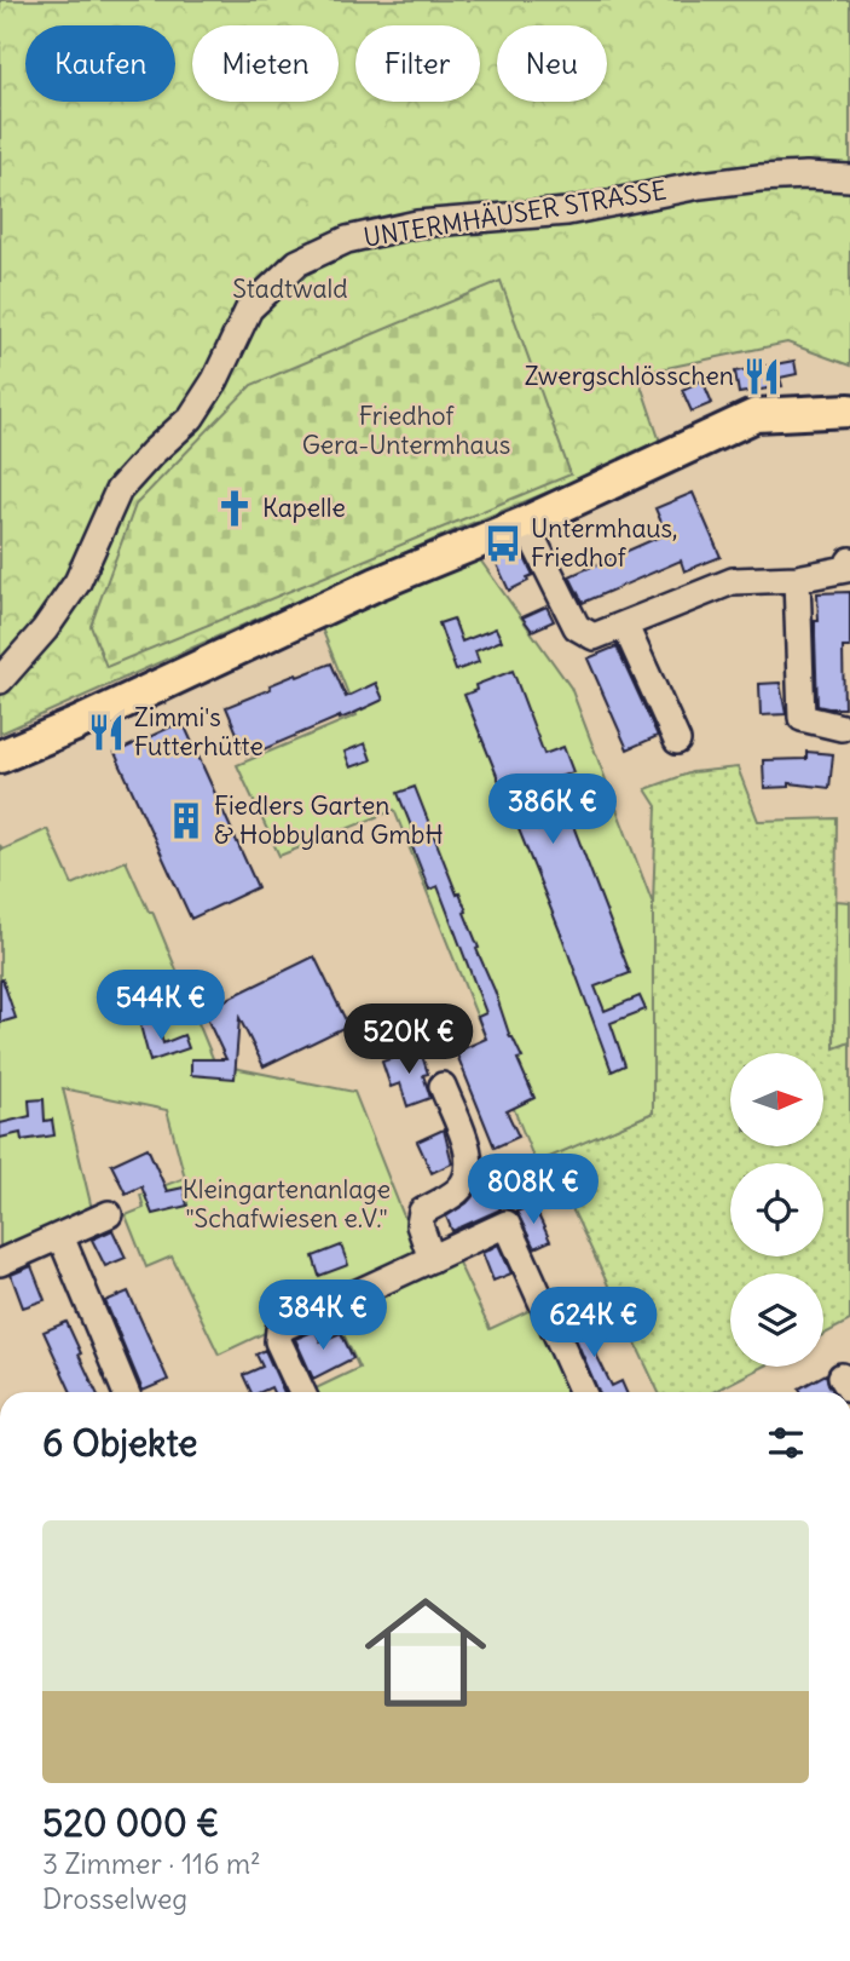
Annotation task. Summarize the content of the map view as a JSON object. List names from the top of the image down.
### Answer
{
  "streets": {
    "street": ["UNTERMHÄUSER STRASSE"]
  },
  "parks": ["Stadtwald", "Friedhof Gera-Untermhaus", "Kleingartenanlage \"Schafwiesen e.V.\""],
  "places": {
    "restaurant": ["Zwergschlösschen", "Zimmi's Futterhütte"],
    "church": ["Kapelle"],
    "bus stop": ["Untermhaus, Friedhof"],
    "building": ["Fiedlers Garten & Hobbyland GmbH"]
  },
  "north": "right",
  "page": {
    "chip": [
      "Kaufen",
      "Mieten",
      "Filter",
      "Neu"
    ],
    "price": [
      "386K €",
      "544K €",
      "520K €",
      "808K €",
      "384K €",
      "624K €"
    ],
    "heading": "6 Objekte",
    "list": [
      {
        "name": "520 000 €",
        "note": "3 Zimmer · 116 m² · Drosselweg"
      }
    ]
  }
}
